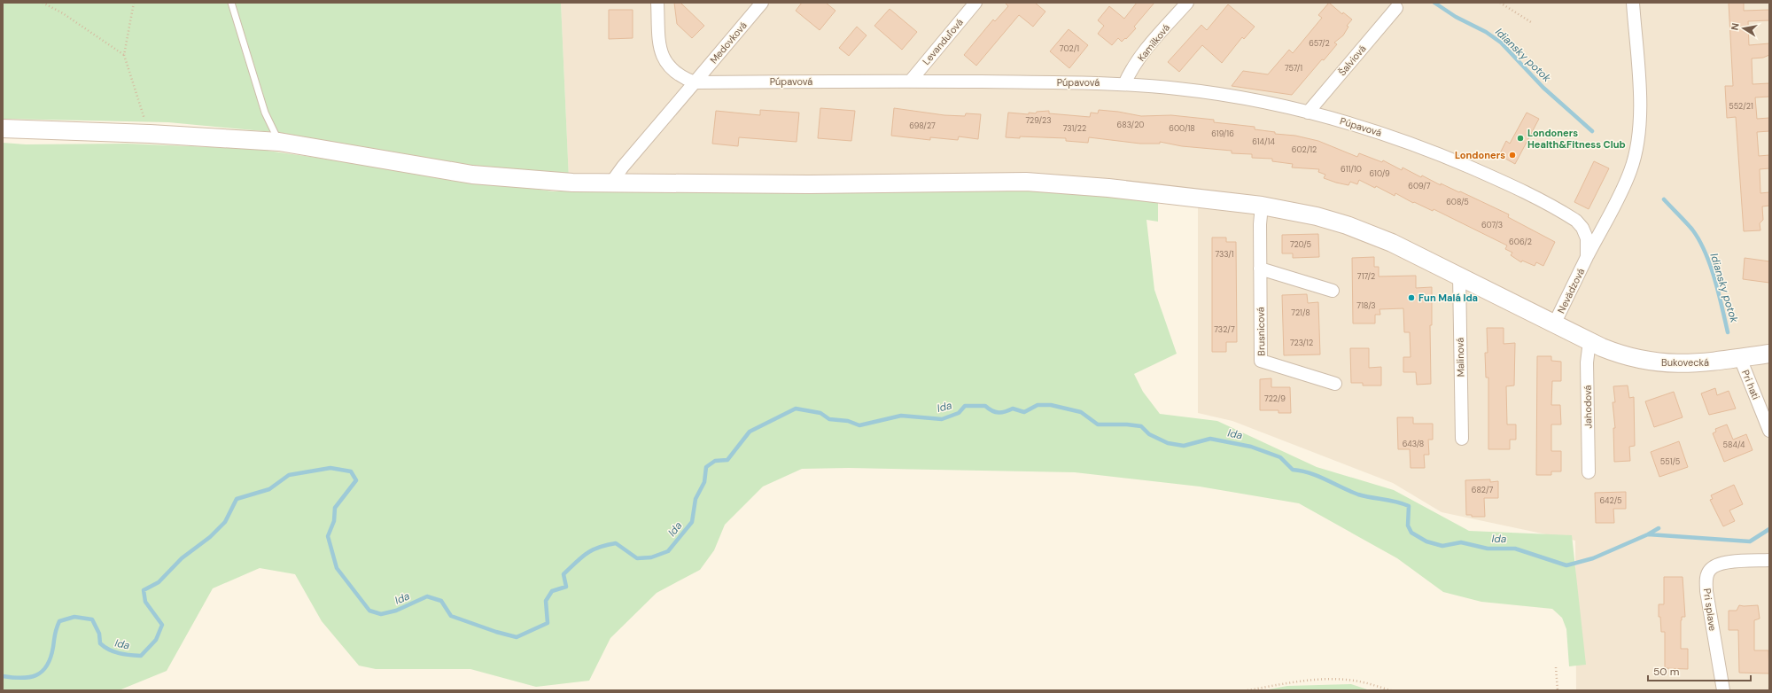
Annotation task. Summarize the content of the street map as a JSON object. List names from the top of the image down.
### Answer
{
  "streets": {
    "street": [
      "Levanduľová",
      "Medovková",
      "Kamilková",
      "Šalviová",
      "Púpavová",
      "Nevädzová",
      "Brusnicová",
      "Malinová",
      "Bukovecká",
      "Pri hati",
      "Jahodová",
      "Pri splave"
    ]
  },
  "crossings": [
    ["Levanduľová", "Púpavová"],
    ["Medovková", "Púpavová"],
    ["Kamilková", "Púpavová"],
    ["Šalviová", "Púpavová"],
    ["Púpavová", "Nevädzová"],
    ["Nevädzová", "Bukovecká"],
    ["Brusnicová", "Bukovecká"],
    ["Malinová", "Bukovecká"],
    ["Bukovecká", "Pri hati"],
    ["Bukovecká", "Jahodová"]
  ],
  "water": ["Idiansky potok", "Ida"],
  "places": ["Londoners Health&Fitness Club", "Londoners", "Fun Malá Ida"],
  "house_numbers": [
    "657/2",
    "702/1",
    "757/1",
    "552/21",
    "729/23",
    "683/20",
    "698/27",
    "731/22",
    "600/18",
    "619/16",
    "614/14",
    "602/12",
    "611/10",
    "610/9",
    "609/7",
    "608/5",
    "607/3",
    "606/2",
    "720/5",
    "733/1",
    "717/2",
    "718/3",
    "721/8",
    "732/7",
    "723/12",
    "722/9",
    "643/8",
    "584/4",
    "551/5",
    "682/7",
    "642/5"
  ],
  "scale_bar": "50 m",
  "north": "left"
}
